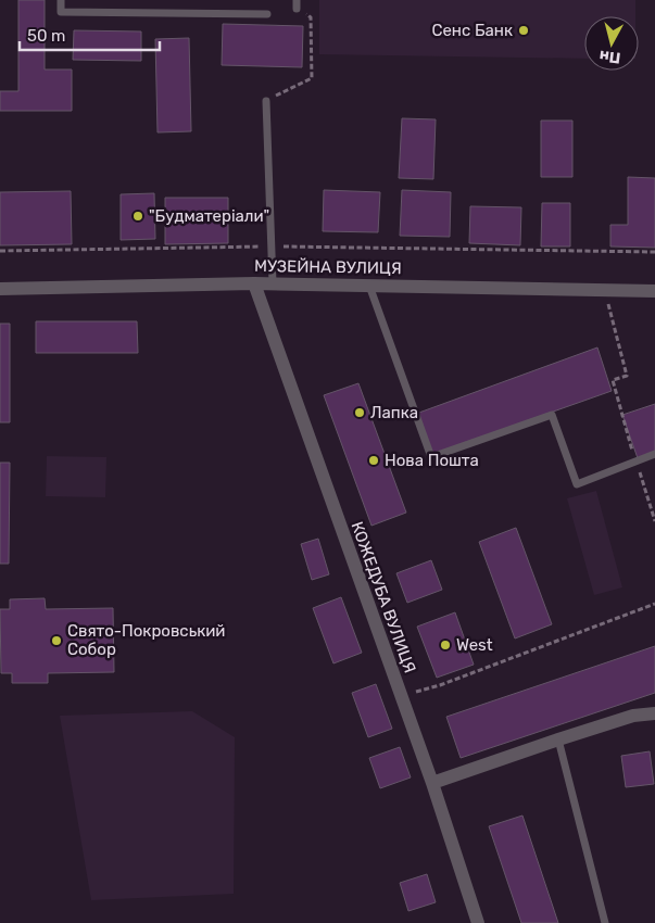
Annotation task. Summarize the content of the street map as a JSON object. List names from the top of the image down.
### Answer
{
  "streets": {
    "street": ["МУЗЕЙНА ВУЛИЦЯ", "КОЖЕДУБА ВУЛИЦЯ"]
  },
  "crossings": [
    ["МУЗЕЙНА ВУЛИЦЯ", "КОЖЕДУБА ВУЛИЦЯ"]
  ],
  "places": [
    "Сенс Банк",
    "\"Будматеріали\"",
    "Лапка",
    "Нова Пошта",
    "Свято-Покровський Собор",
    "West"
  ],
  "scale_bar": "50 m",
  "north": "bottom"
}
